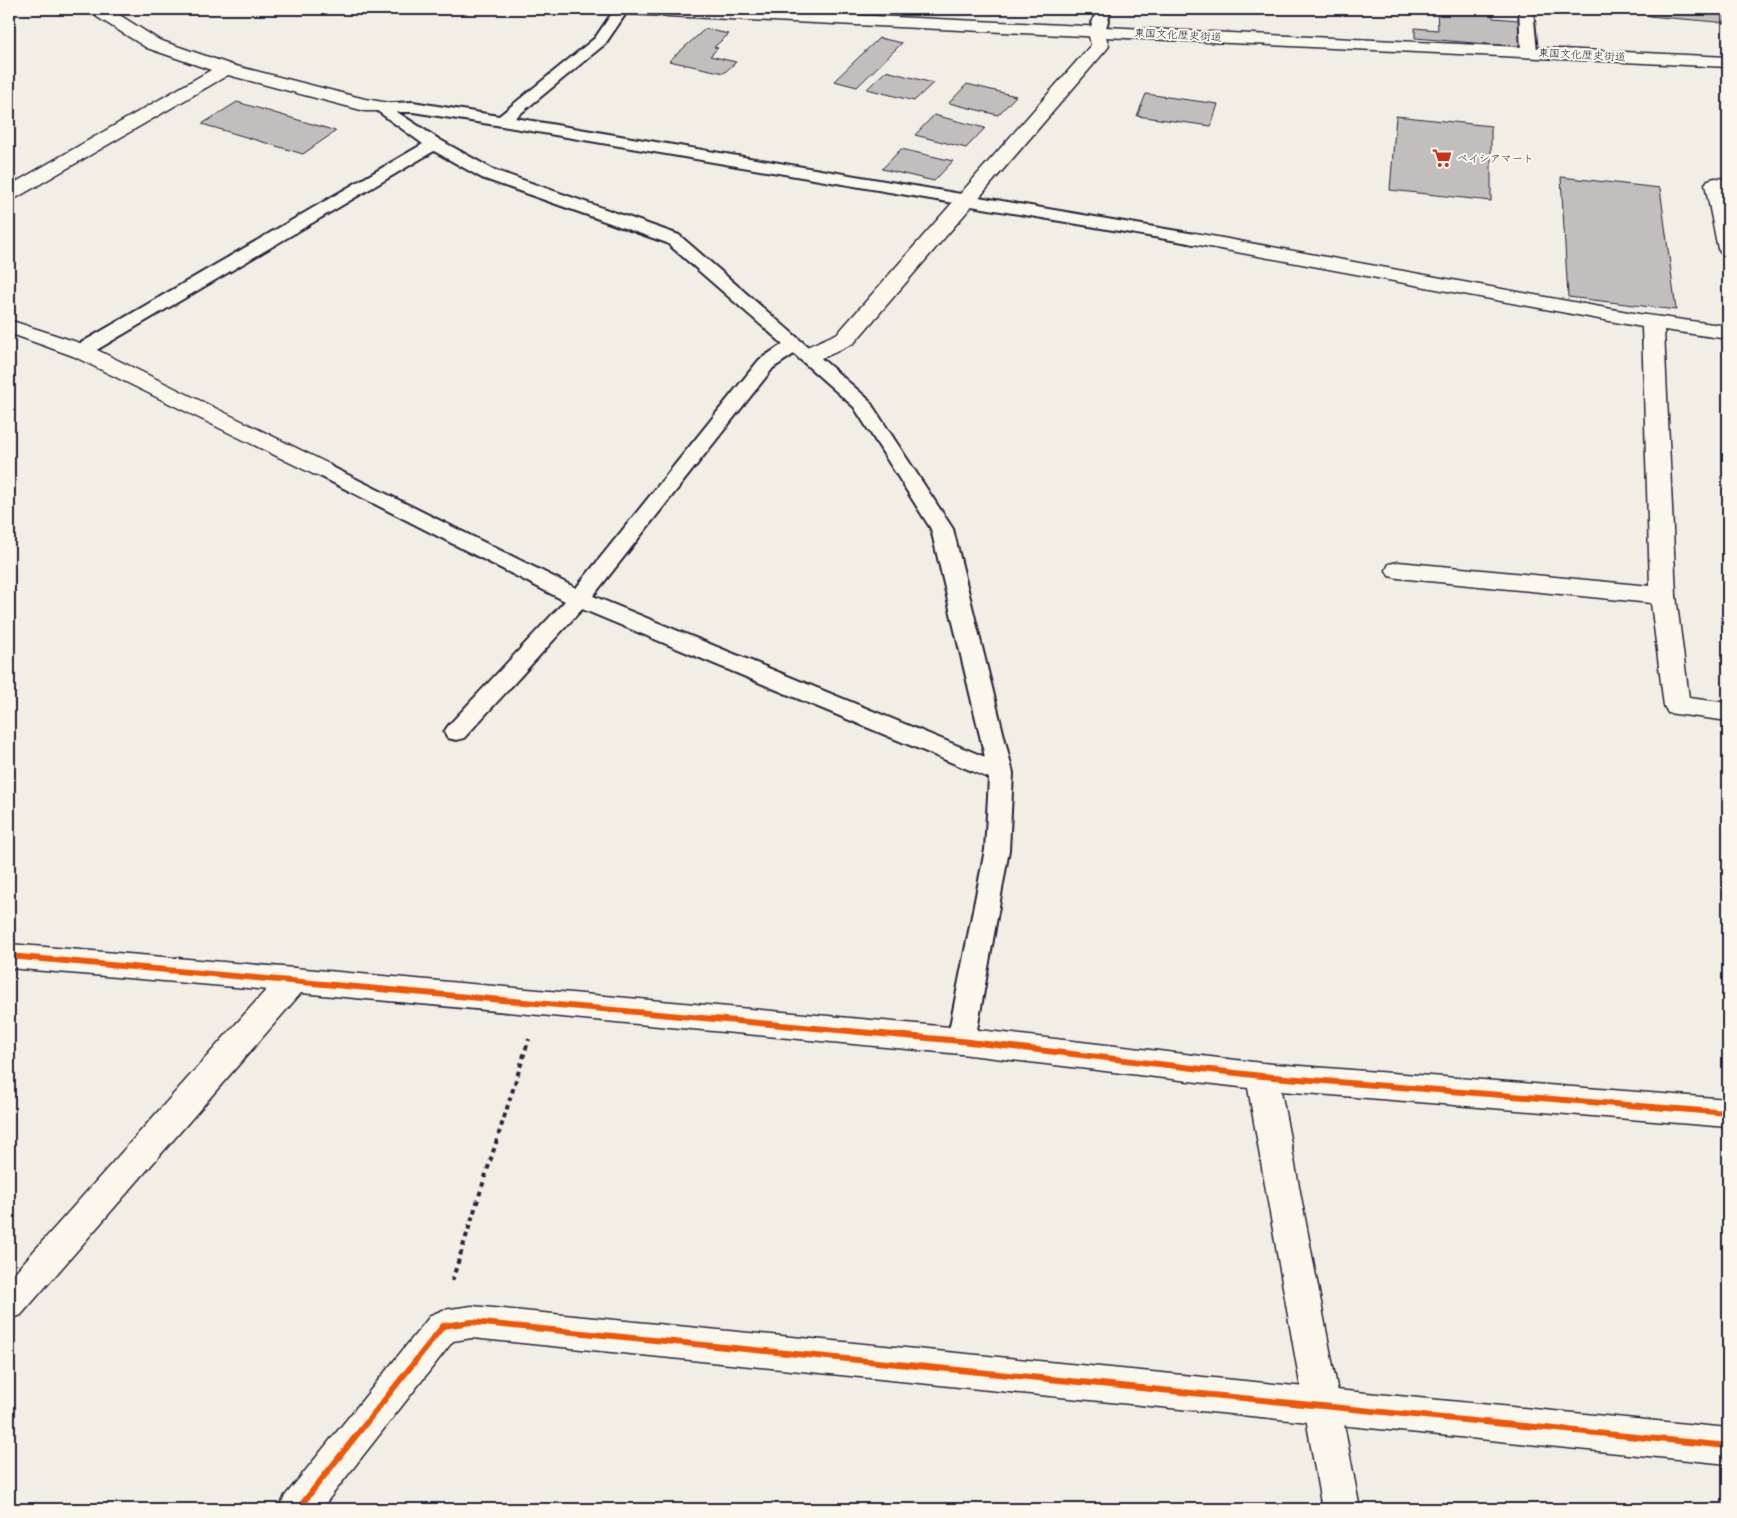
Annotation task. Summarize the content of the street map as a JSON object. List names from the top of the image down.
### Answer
{
  "streets": {
    "main road": ["東国文化歴史街道"]
  },
  "places": {
    "supermarket": ["ベイシアマート"]
  }
}
